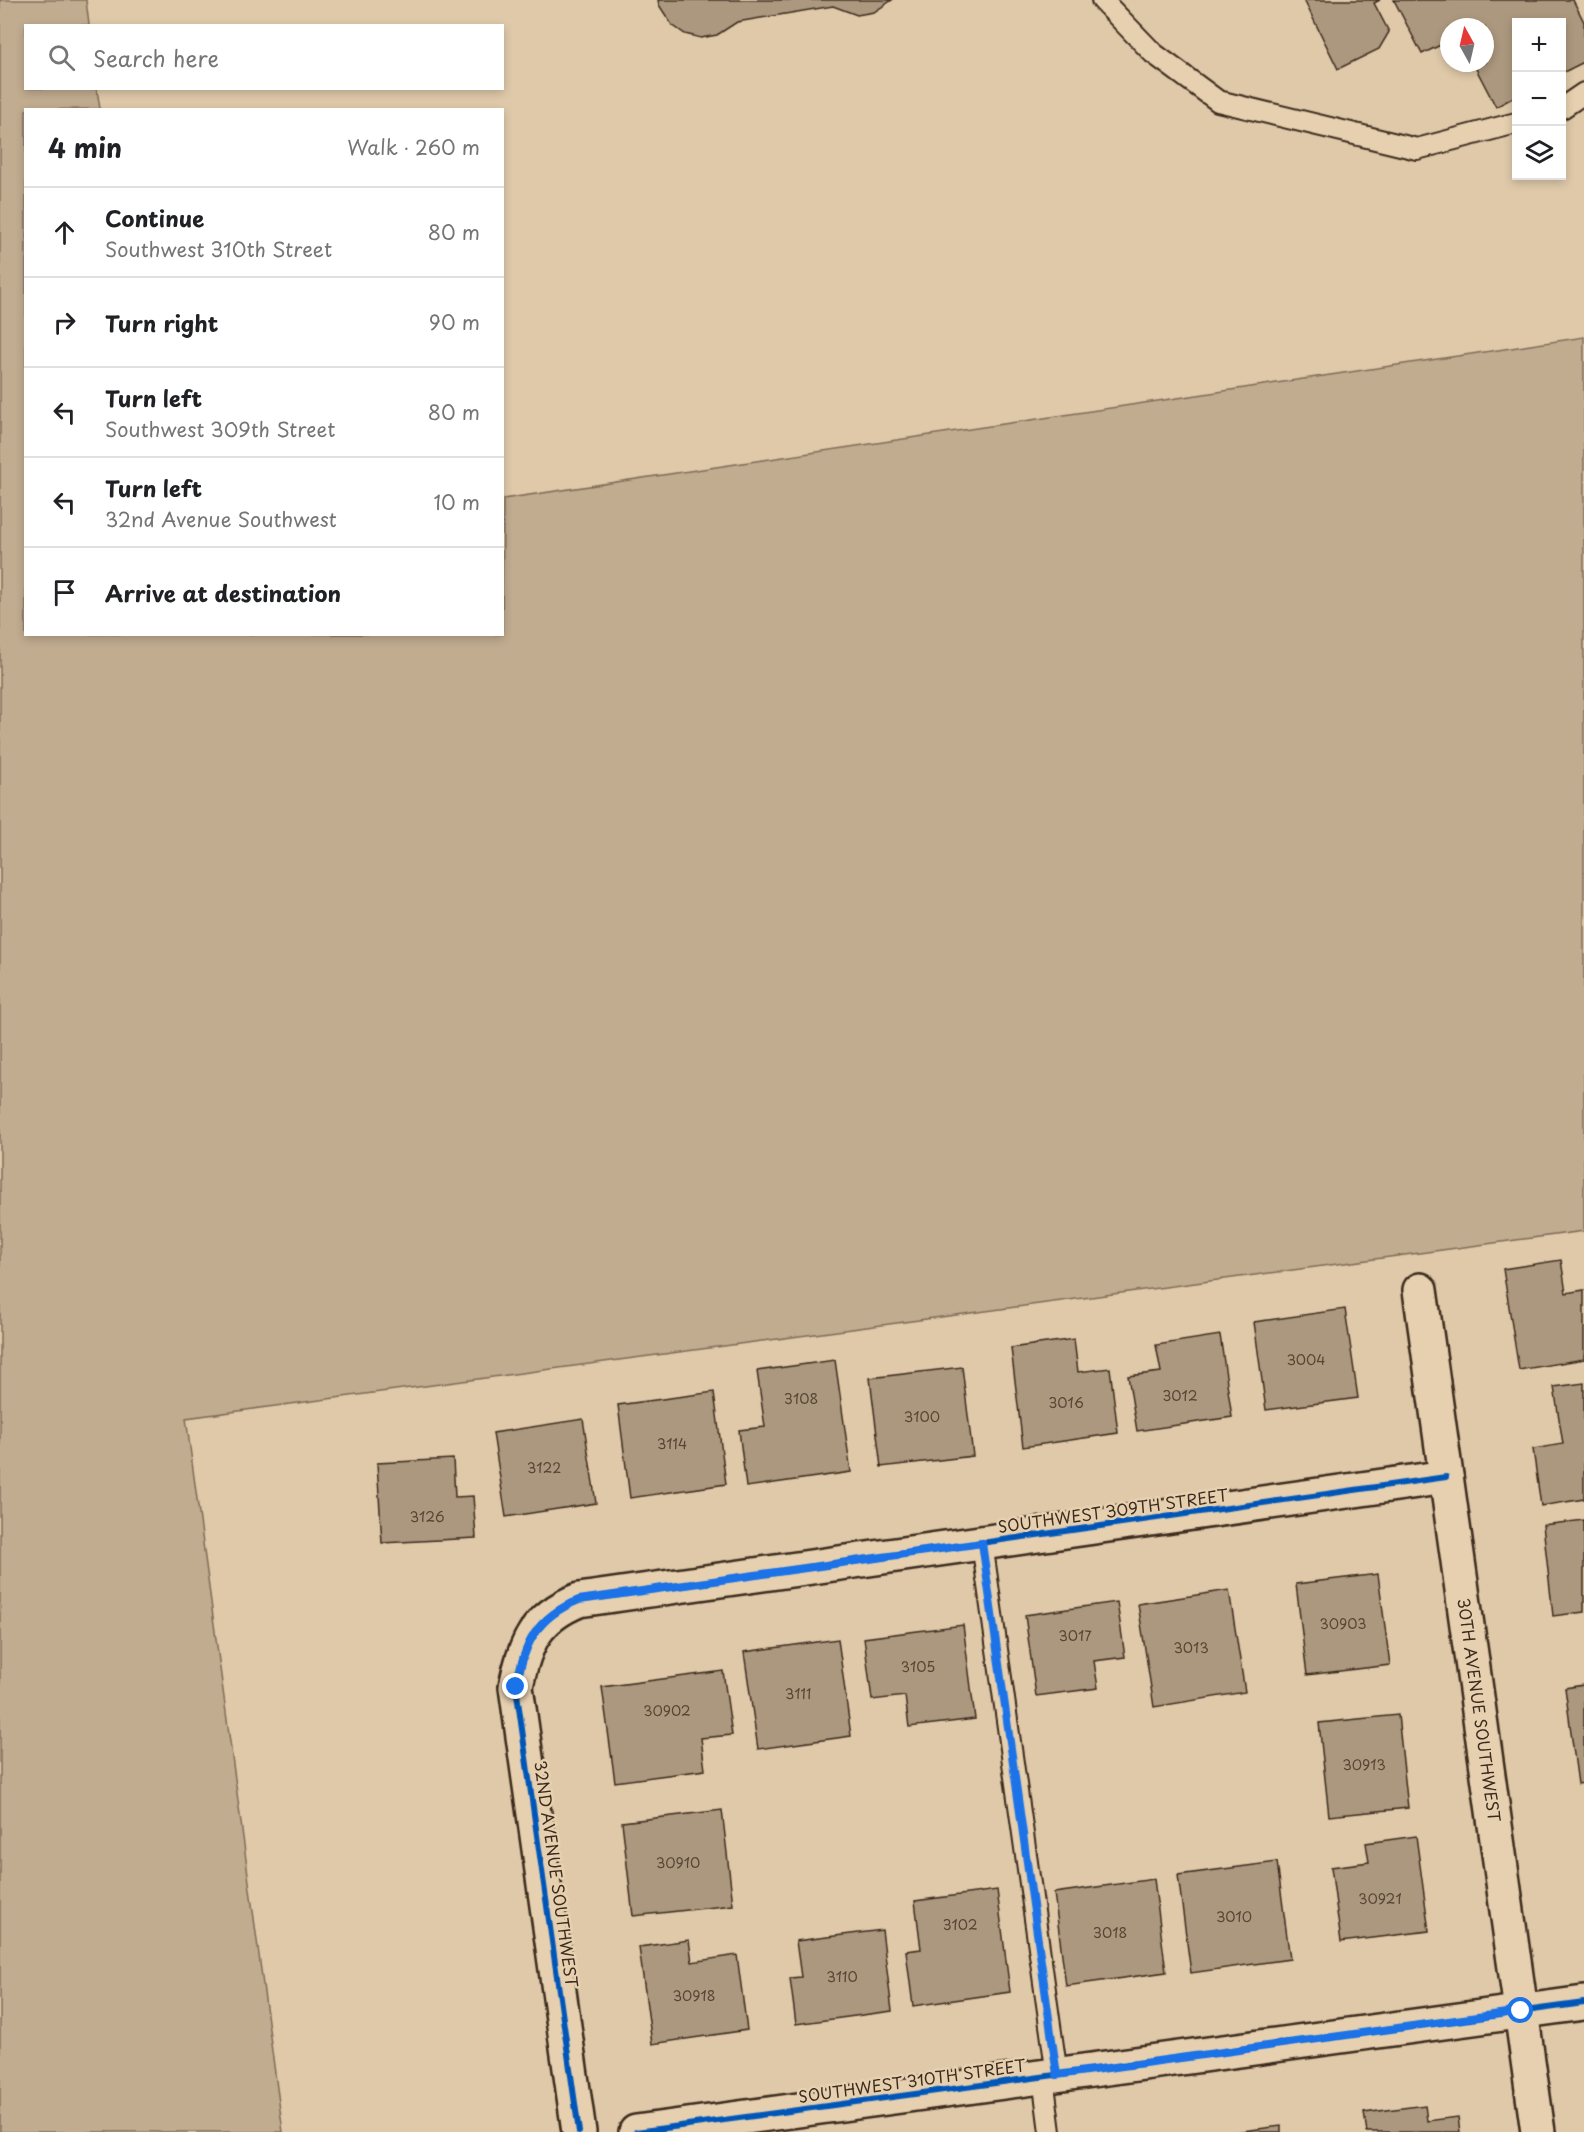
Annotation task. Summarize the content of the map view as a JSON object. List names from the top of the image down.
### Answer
{
  "streets": {
    "street": [
      "SOUTHWEST 309TH STREET",
      "30TH AVENUE SOUTHWEST",
      "32ND AVENUE SOUTHWEST",
      "SOUTHWEST 310TH STREET"
    ]
  },
  "crossings": [
    ["SOUTHWEST 309TH STREET", "30TH AVENUE SOUTHWEST"],
    ["SOUTHWEST 309TH STREET", "32ND AVENUE SOUTHWEST"],
    ["30TH AVENUE SOUTHWEST", "SOUTHWEST 310TH STREET"]
  ],
  "house_numbers": [
    "3004",
    "3012",
    "3108",
    "3016",
    "3100",
    "3114",
    "3122",
    "3126",
    "30903",
    "3017",
    "3013",
    "3105",
    "3111",
    "30902",
    "30913",
    "30910",
    "30921",
    "3010",
    "3102",
    "3018",
    "3110",
    "30918"
  ],
  "north": "top",
  "page": {
    "map_buttons": ["+", "−"],
    "search": "Search here",
    "heading": ["4 min", "Walk · 260 m"],
    "list": [
      ["Continue", "Southwest 310th Street", "80 m"],
      ["Turn right", "90 m"],
      ["Turn left", "Southwest 309th Street", "80 m"],
      ["Turn left", "32nd Avenue Southwest", "10 m"],
      "Arrive at destination"
    ]
  }
}
